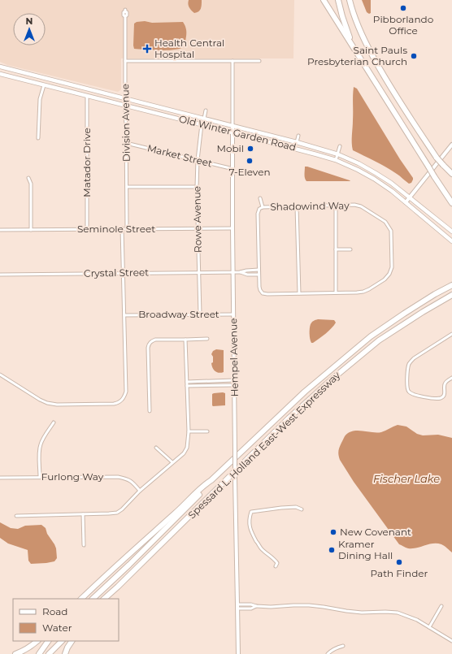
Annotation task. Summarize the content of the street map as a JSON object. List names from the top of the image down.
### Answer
{
  "streets": {
    "highway": ["Spessard L. Holland East-West Expressway"],
    "main road": ["Old Winter Garden Road"],
    "street": [
      "Division Avenue",
      "Market Street",
      "Matador Drive",
      "Shadowind Way",
      "Rowe Avenue",
      "Seminole Street",
      "Crystal Street",
      "Broadway Street",
      "Hempel Avenue",
      "Furlong Way"
    ]
  },
  "crossings": [
    ["Division Avenue", "Old Winter Garden Road"],
    ["Division Avenue", "Market Street"],
    ["Division Avenue", "Seminole Street"],
    ["Old Winter Garden Road", "Matador Drive"],
    ["Old Winter Garden Road", "Rowe Avenue"],
    ["Old Winter Garden Road", "Hempel Avenue"],
    ["Market Street", "Rowe Avenue"],
    ["Market Street", "Hempel Avenue"],
    ["Matador Drive", "Seminole Street"],
    ["Rowe Avenue", "Seminole Street"],
    ["Rowe Avenue", "Crystal Street"],
    ["Rowe Avenue", "Broadway Street"],
    ["Seminole Street", "Hempel Avenue"],
    ["Crystal Street", "Hempel Avenue"],
    ["Broadway Street", "Hempel Avenue"]
  ],
  "water": ["Fischer Lake"],
  "places": {
    "other": [
      "Pibborlando Office",
      "Saint Pauls Presbyterian Church",
      "Mobil",
      "7-Eleven",
      "New Covenant",
      "Kramer Dining Hall",
      "Path Finder"
    ],
    "health": ["Health Central Hospital"]
  },
  "legend": ["Road", "Water"],
  "north": "top"
}
